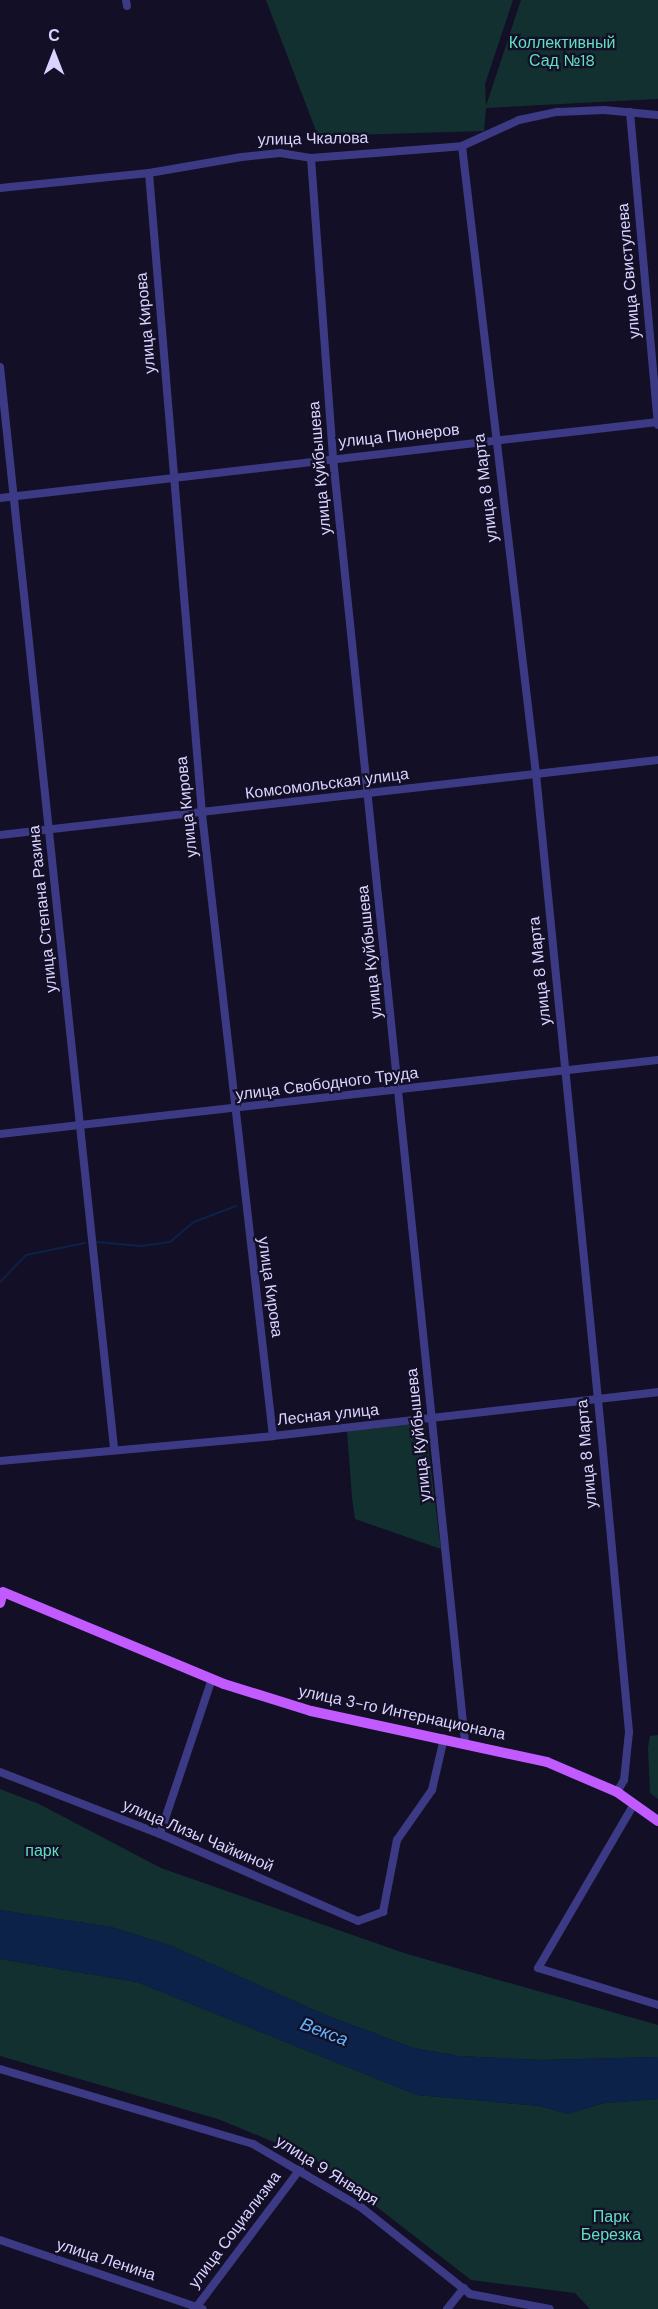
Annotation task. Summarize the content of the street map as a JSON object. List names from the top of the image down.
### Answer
{
  "streets": {
    "main road": ["улица 3-го Интернационала"],
    "street": [
      "улица Чкалова",
      "улица Свистулева",
      "улица Кирова",
      "улица Пионеров",
      "улица Куйбышева",
      "улица 8 Марта",
      "Комсомольская улица",
      "улица Степана Разина",
      "улица Свободного Труда",
      "Лесная улица",
      "улица Лизы Чайкиной",
      "улица 9 Января",
      "улица Социализма",
      "улица Ленина"
    ]
  },
  "crossings": [
    ["улица Чкалова", "улица Свистулева"],
    ["улица Чкалова", "улица Кирова"],
    ["улица Чкалова", "улица Куйбышева"],
    ["улица Чкалова", "улица 8 Марта"],
    ["улица Свистулева", "улица Пионеров"],
    ["улица Кирова", "улица Пионеров"],
    ["улица Кирова", "Комсомольская улица"],
    ["улица Кирова", "улица Свободного Труда"],
    ["улица Кирова", "Лесная улица"],
    ["улица Пионеров", "улица Куйбышева"],
    ["улица Пионеров", "улица 8 Марта"],
    ["улица Пионеров", "улица Степана Разина"],
    ["улица Куйбышева", "Комсомольская улица"],
    ["улица Куйбышева", "улица Свободного Труда"],
    ["улица Куйбышева", "Лесная улица"],
    ["улица Куйбышева", "улица 3-го Интернационала"],
    ["улица 8 Марта", "Комсомольская улица"],
    ["улица 8 Марта", "улица Свободного Труда"],
    ["улица 8 Марта", "Лесная улица"],
    ["улица 8 Марта", "улица 3-го Интернационала"],
    ["Комсомольская улица", "улица Степана Разина"],
    ["улица Степана Разина", "улица Свободного Труда"],
    ["улица Степана Разина", "Лесная улица"],
    ["улица 3-го Интернационала", "улица Лизы Чайкиной"],
    ["улица 9 Января", "улица Социализма"],
    ["улица Социализма", "улица Ленина"]
  ],
  "water": ["Векса"],
  "parks": ["Коллективный Сад №18", "парк", "Парк Березка"],
  "north": "top"
}
